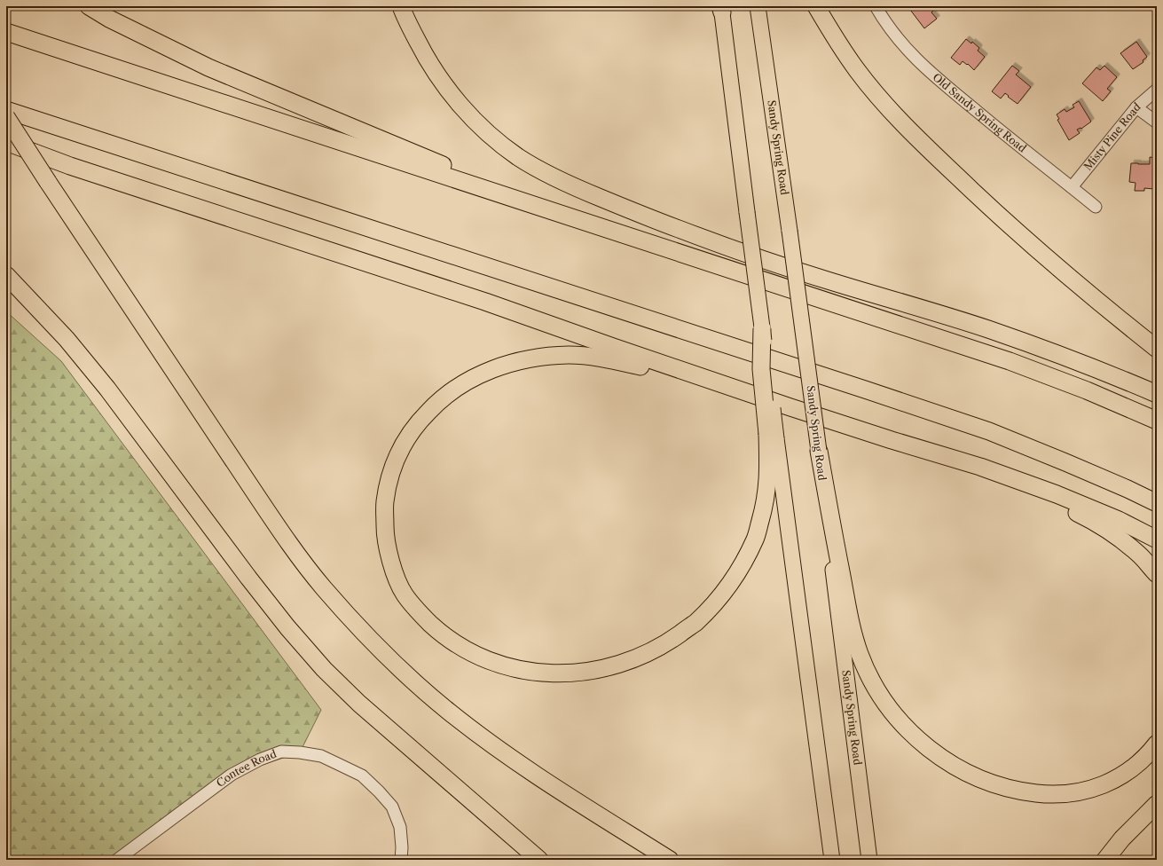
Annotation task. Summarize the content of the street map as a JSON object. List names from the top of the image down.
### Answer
{
  "streets": {
    "main road": ["Sandy Spring Road"],
    "street": ["Old Sandy Spring Road", "Misty Pine Road", "Contee Road"]
  },
  "crossings": [
    ["Old Sandy Spring Road", "Misty Pine Road"]
  ]
}
